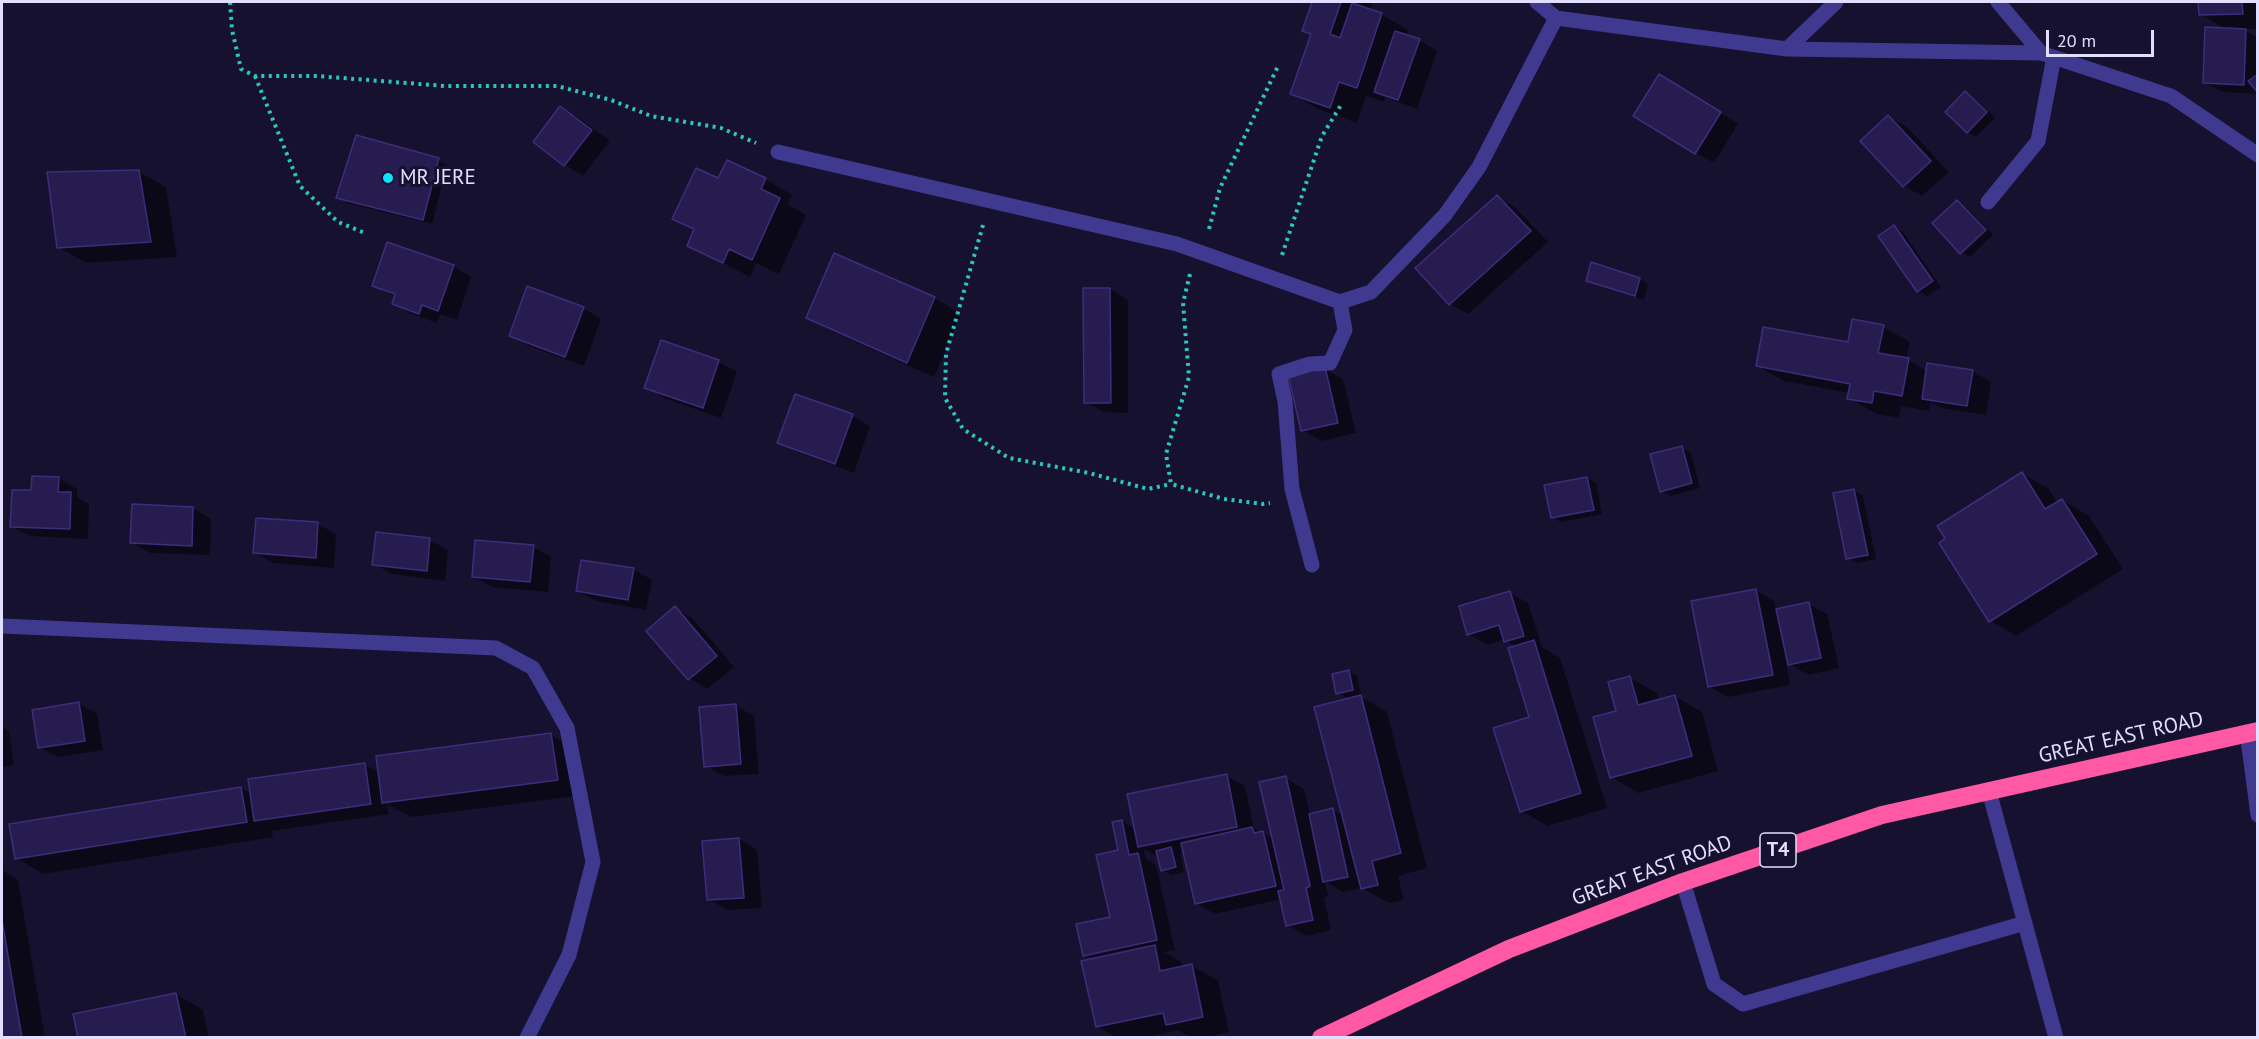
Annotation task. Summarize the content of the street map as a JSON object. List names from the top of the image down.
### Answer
{
  "streets": {
    "highway": ["GREAT EAST ROAD", "T4"]
  },
  "places": ["MR JERE"],
  "scale_bar": "20 m"
}
